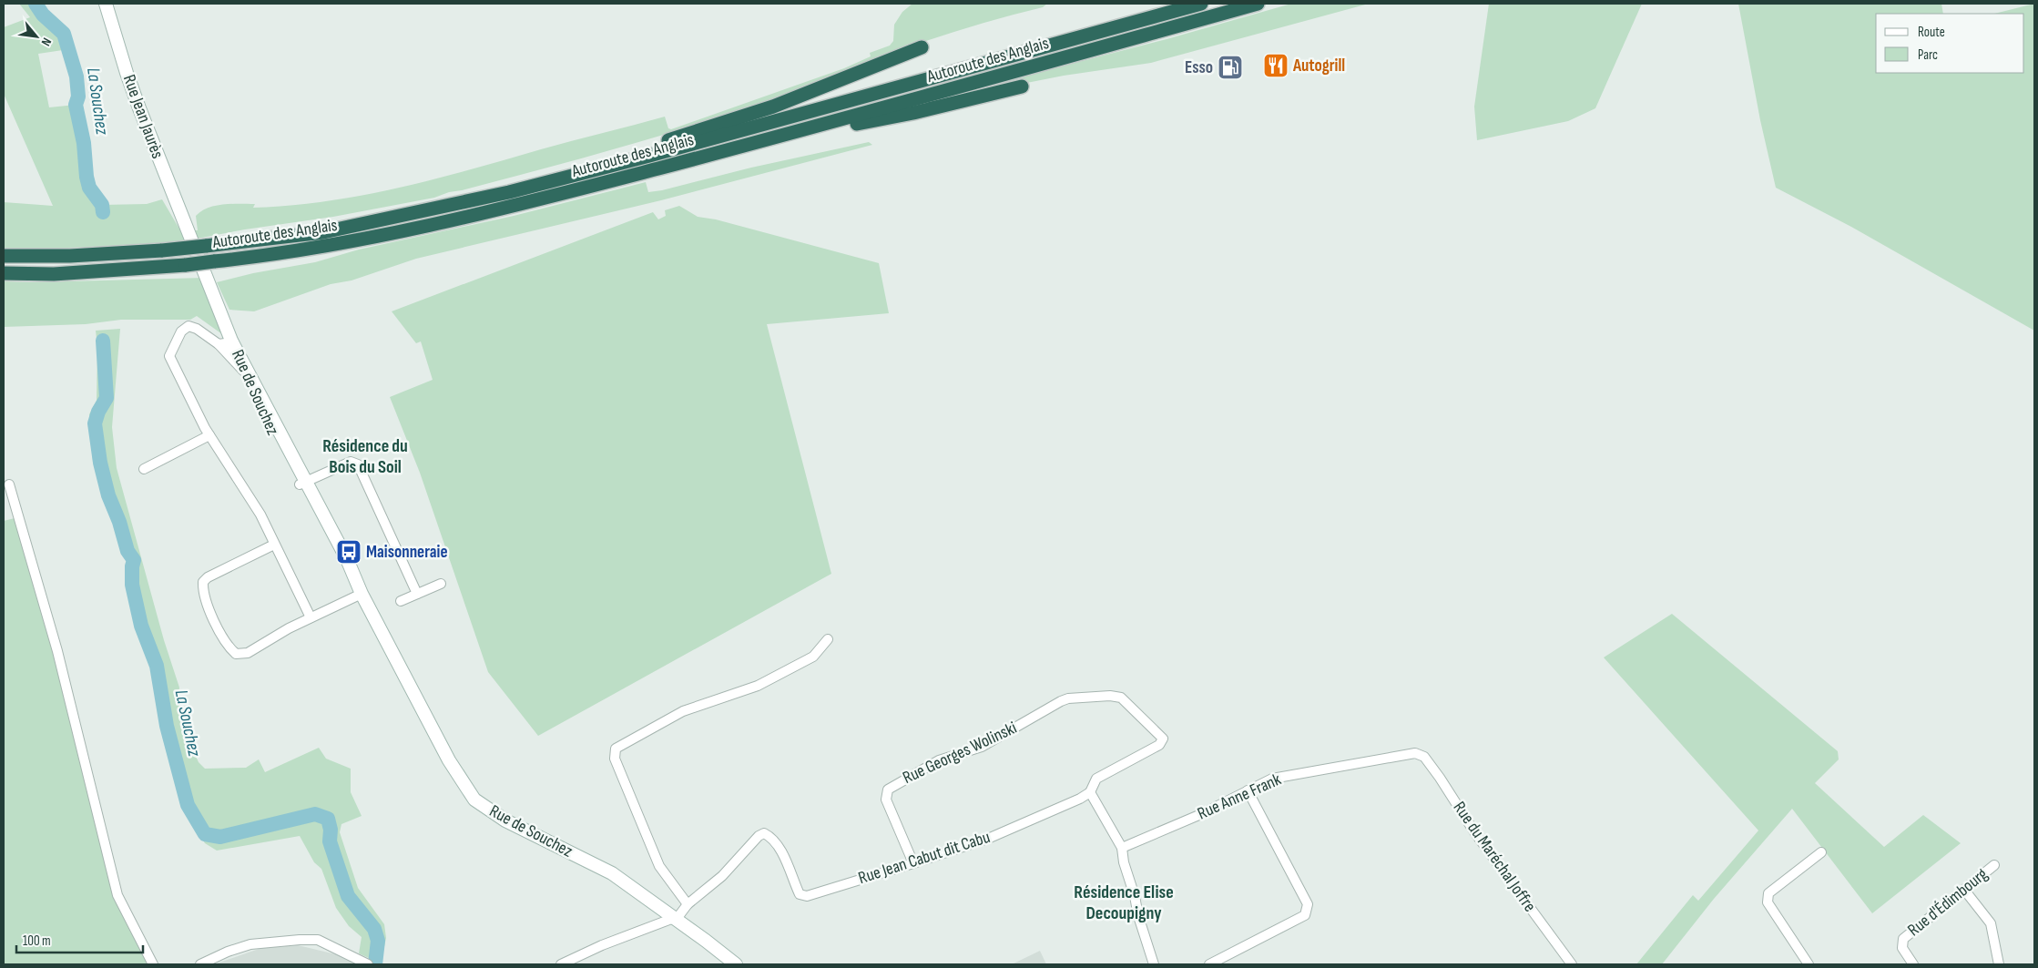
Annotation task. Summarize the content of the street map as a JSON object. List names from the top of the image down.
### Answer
{
  "streets": {
    "highway": ["Autoroute des Anglais"],
    "main road": ["Rue Jean Jaurès", "Rue de Souchez"],
    "street": [
      "Rue Georges Wolinski",
      "Rue Anne Frank",
      "Rue du Maréchal Joffre",
      "Rue Jean Cabut dit Cabu",
      "Rue d'Édimbourg"
    ]
  },
  "crossings": [
    ["Rue Jean Jaurès", "Rue de Souchez"],
    ["Rue Georges Wolinski", "Rue Jean Cabut dit Cabu"],
    ["Rue Anne Frank", "Rue du Maréchal Joffre"]
  ],
  "districts": ["Résidence du Bois du Soil", "Résidence Elise Decoupigny"],
  "water": ["La Souchez"],
  "places": {
    "restaurant": ["Autogrill"],
    "fuel station": ["Esso"],
    "bus stop": ["Maisonneraie"]
  },
  "legend": ["Route", "Parc"],
  "scale_bar": "100 m",
  "north": "bottom right"
}
